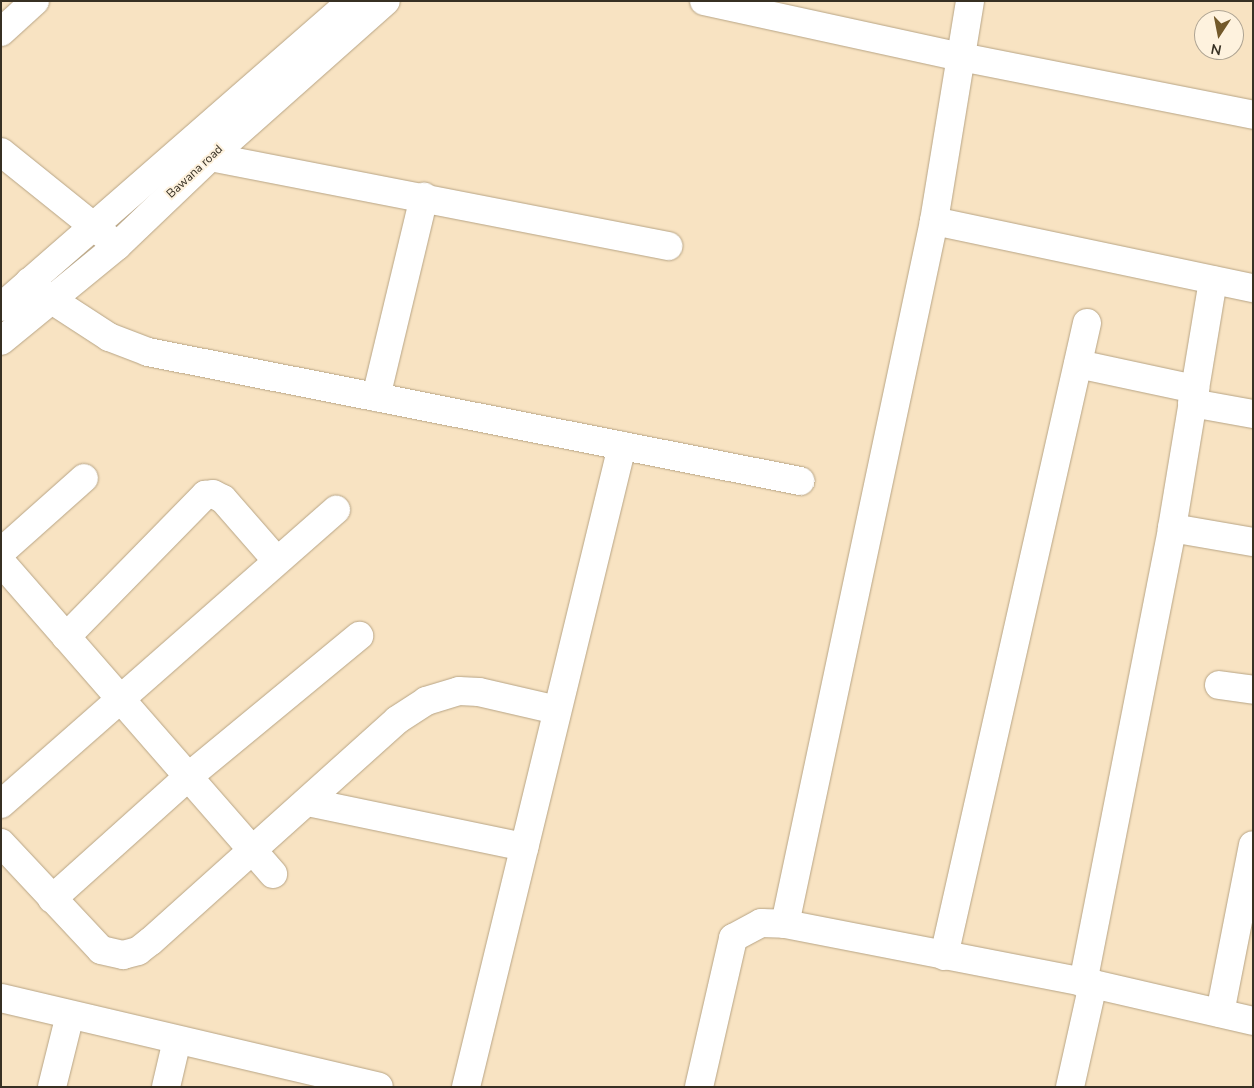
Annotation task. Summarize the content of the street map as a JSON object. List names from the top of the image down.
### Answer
{
  "streets": {
    "street": ["Bawana road"]
  },
  "north": "bottom"
}
